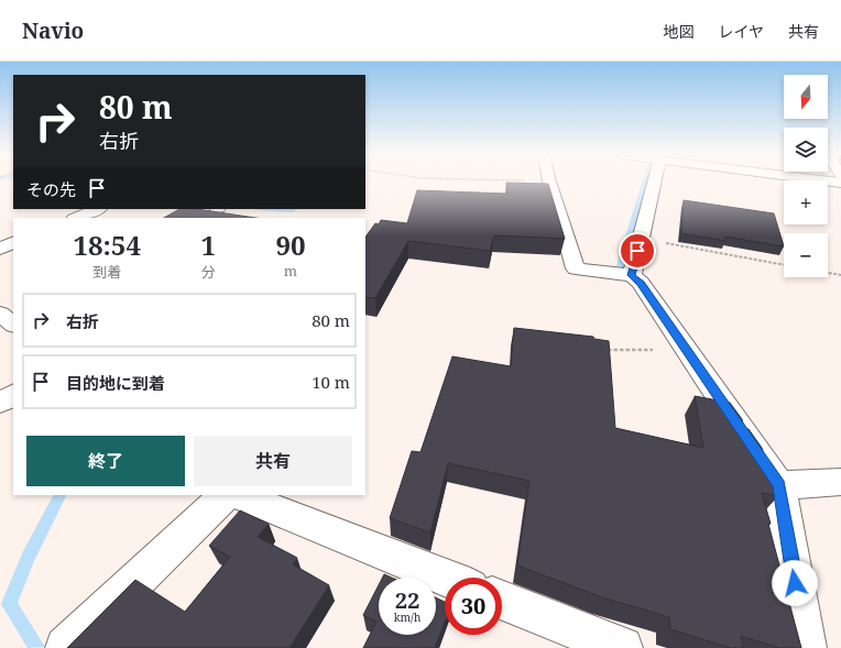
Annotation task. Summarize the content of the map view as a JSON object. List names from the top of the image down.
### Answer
{
  "north": "bottom",
  "page": {
    "header": "Navio",
    "nav": ["地図", "レイヤ", "共有"],
    "map_buttons": ["+", "−"],
    "turn": ["80 m", "右折"],
    "then": "その先",
    "eta": [
      "18:54",
      "到着",
      "1",
      "分",
      "90",
      "m"
    ],
    "list": [
      {
        "name": "右折",
        "value": "80 m"
      },
      {
        "name": "目的地に到着",
        "value": "10 m"
      }
    ],
    "buttons": ["終了", "共有"],
    "speed": "22 km/h",
    "limit": "30"
  }
}
